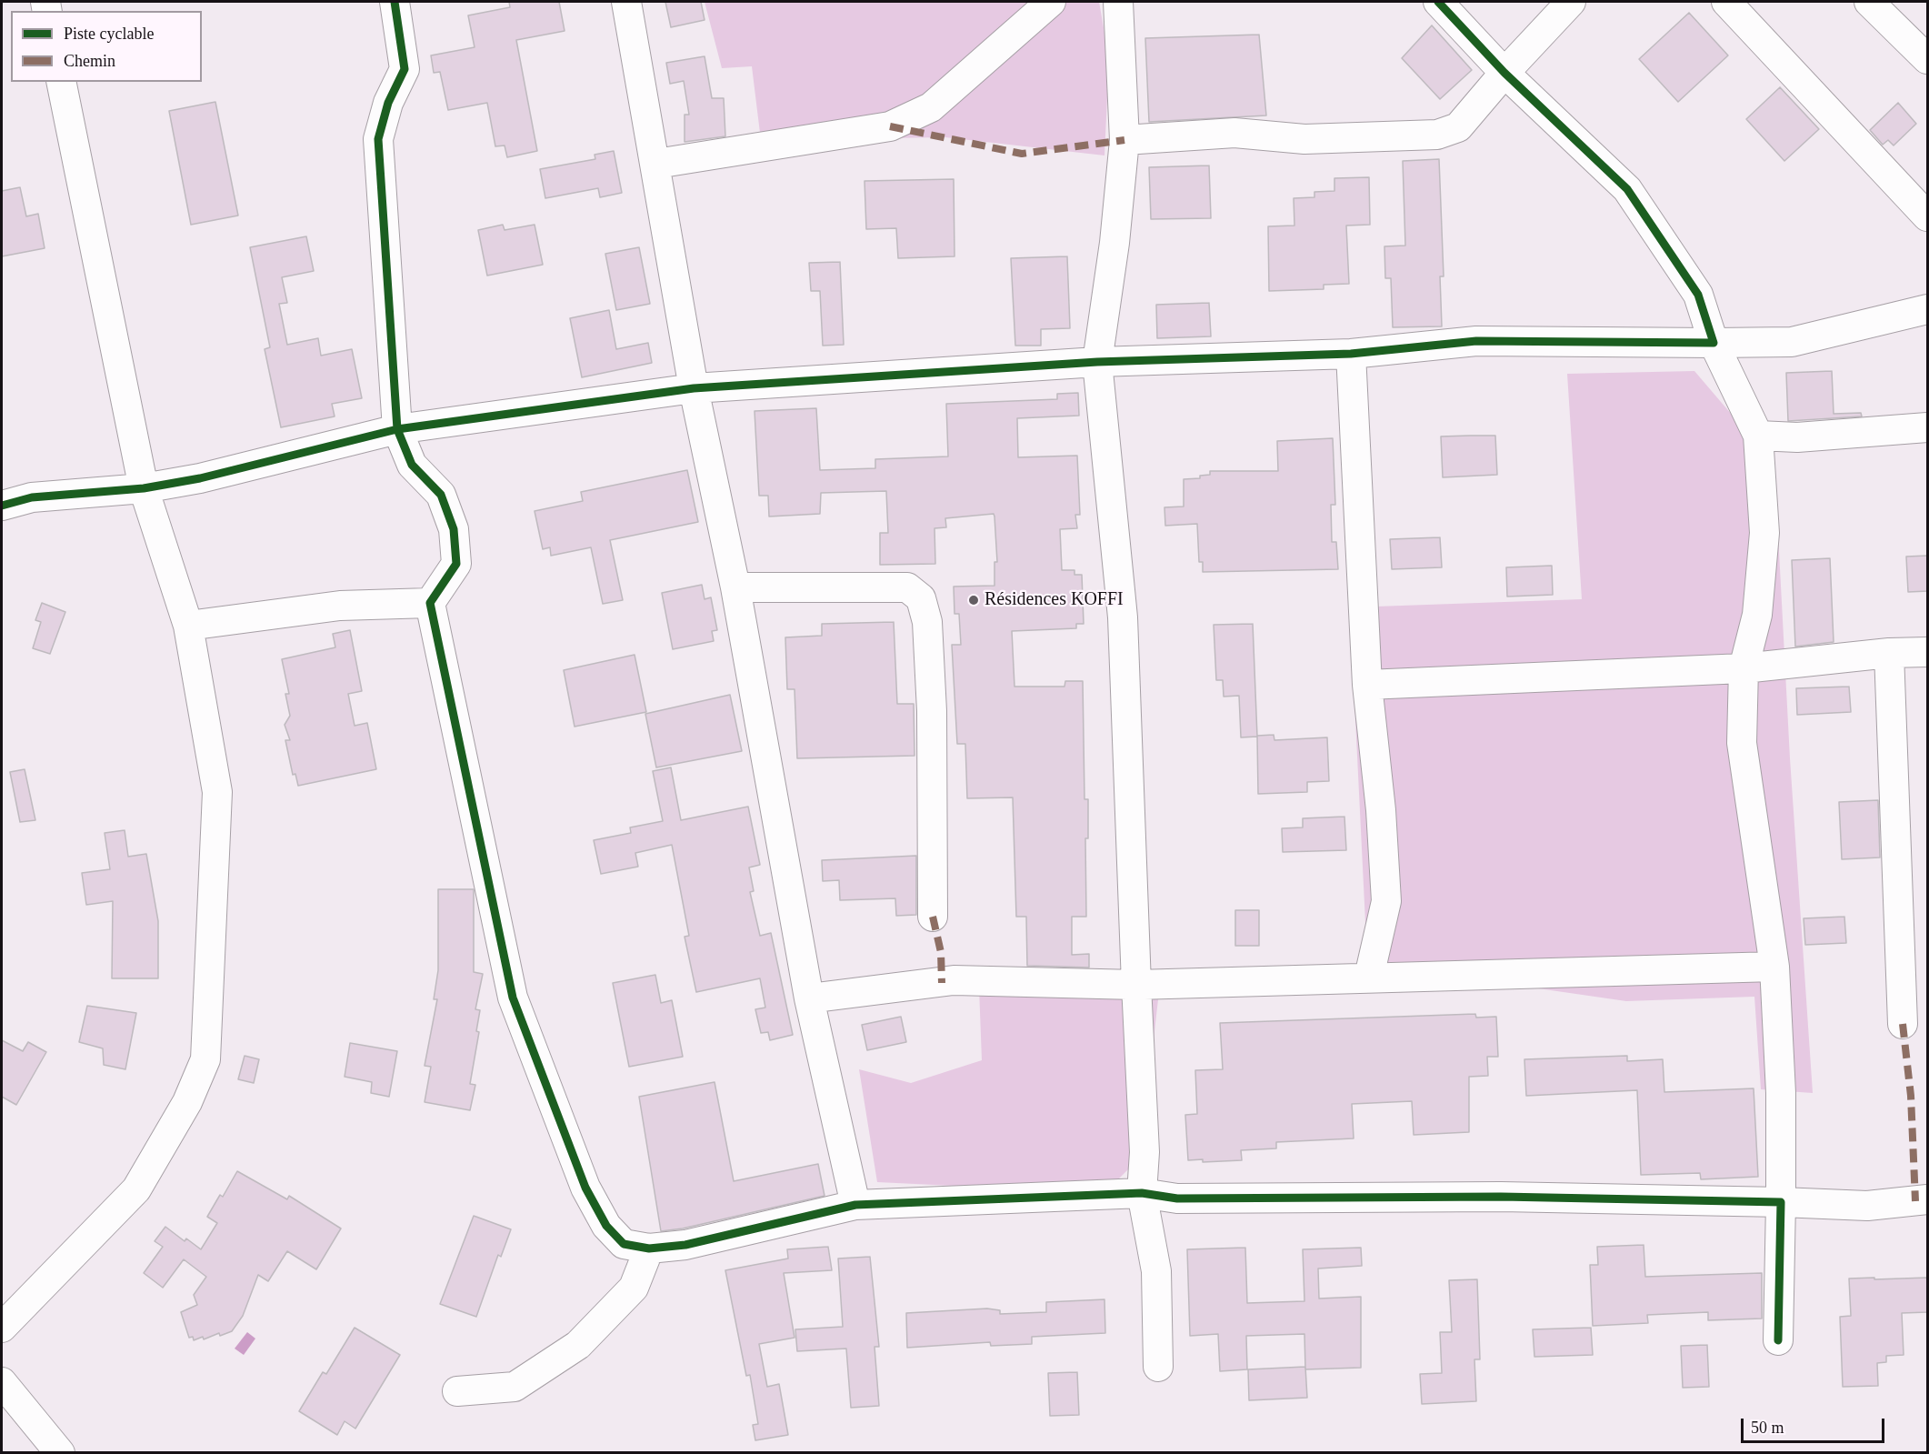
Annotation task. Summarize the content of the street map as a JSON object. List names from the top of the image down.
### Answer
{
  "places": ["Résidences KOFFI"],
  "legend": ["Piste cyclable", "Chemin"],
  "scale_bar": "50 m"
}
